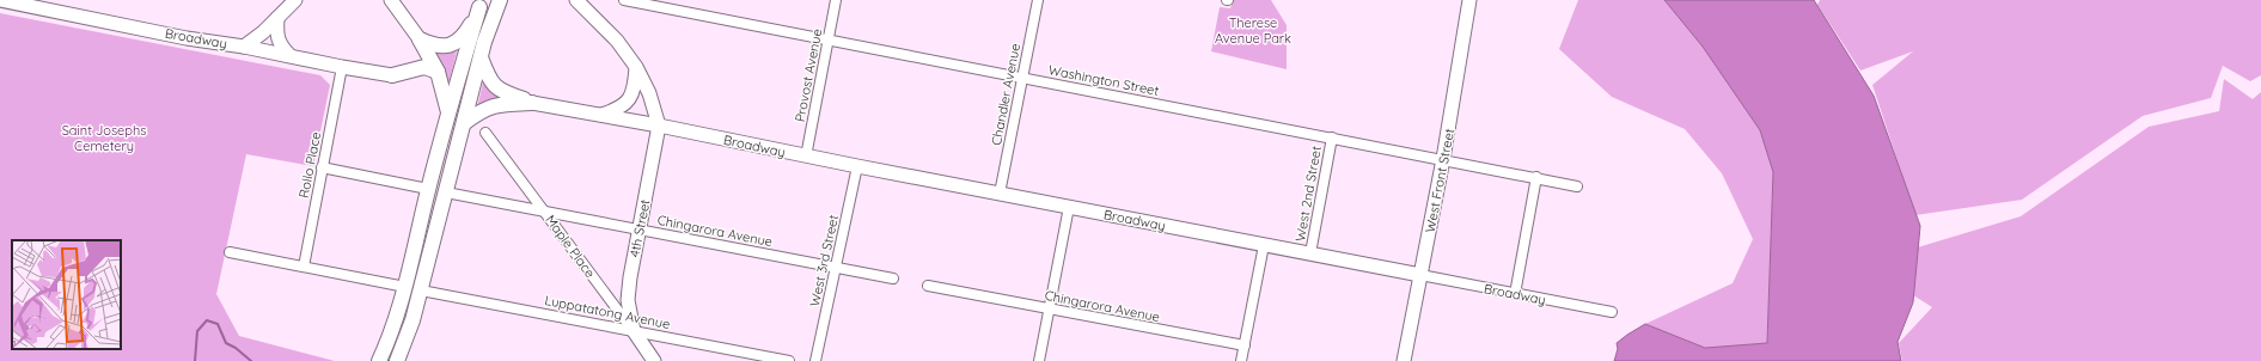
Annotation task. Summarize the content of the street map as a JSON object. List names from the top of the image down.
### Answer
{
  "streets": {
    "main road": [
      "Broadway",
      "West Front Street",
      "4th Street",
      "Maple Place"
    ],
    "street": [
      "Provost Avenue",
      "Washington Street",
      "Chandler Avenue",
      "Rollo Place",
      "West 2nd Street",
      "Chingarora Avenue",
      "West 3rd Street",
      "Luppatatong Avenue"
    ]
  },
  "crossings": [
    ["Broadway", "Provost Avenue"],
    ["Broadway", "Chandler Avenue"],
    ["Broadway", "Rollo Place"],
    ["Broadway", "West Front Street"],
    ["Broadway", "West 2nd Street"],
    ["Broadway", "4th Street"],
    ["Broadway", "West 3rd Street"],
    ["Provost Avenue", "Washington Street"],
    ["Washington Street", "Chandler Avenue"],
    ["Washington Street", "West Front Street"],
    ["Washington Street", "West 2nd Street"],
    ["4th Street", "Chingarora Avenue"],
    ["4th Street", "Maple Place"],
    ["4th Street", "Luppatatong Avenue"],
    ["Chingarora Avenue", "Maple Place"],
    ["Chingarora Avenue", "West 3rd Street"],
    ["Maple Place", "Luppatatong Avenue"]
  ],
  "parks": ["Therese Avenue Park", "Saint Josephs Cemetery"]
}
